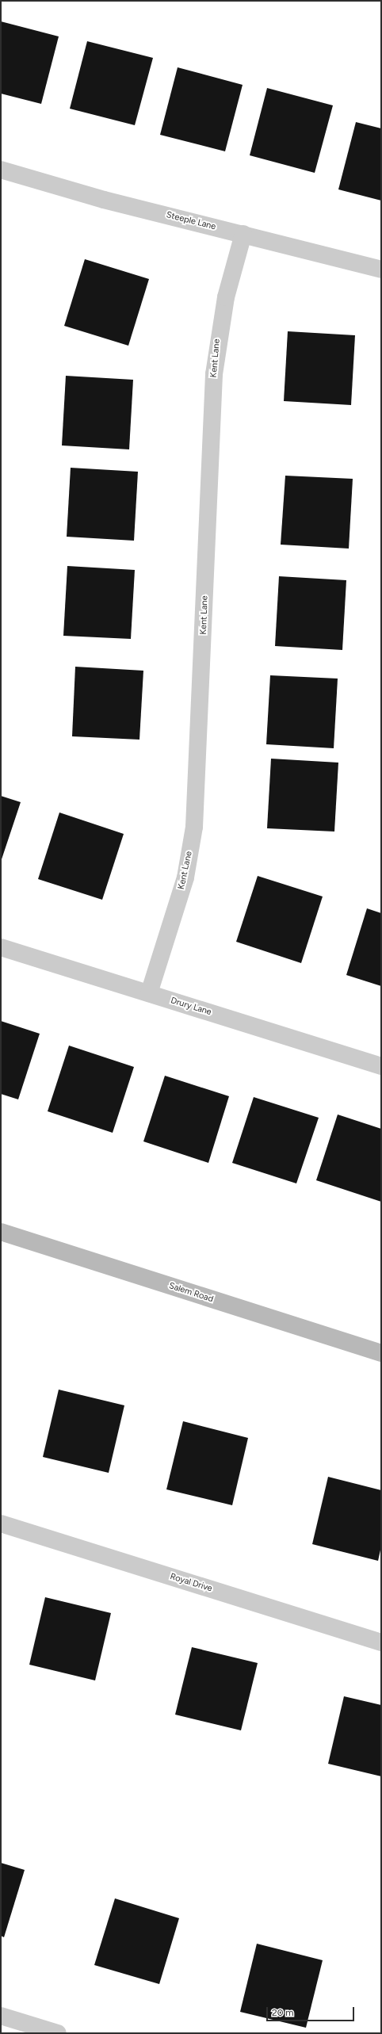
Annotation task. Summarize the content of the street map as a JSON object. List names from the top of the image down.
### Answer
{
  "streets": {
    "main road": ["Salem Road"],
    "street": [
      "Steeple Lane",
      "Kent Lane",
      "Drury Lane",
      "Royal Drive"
    ]
  },
  "crossings": [
    ["Steeple Lane", "Kent Lane"],
    ["Kent Lane", "Drury Lane"]
  ],
  "scale_bar": "20 m"
}
